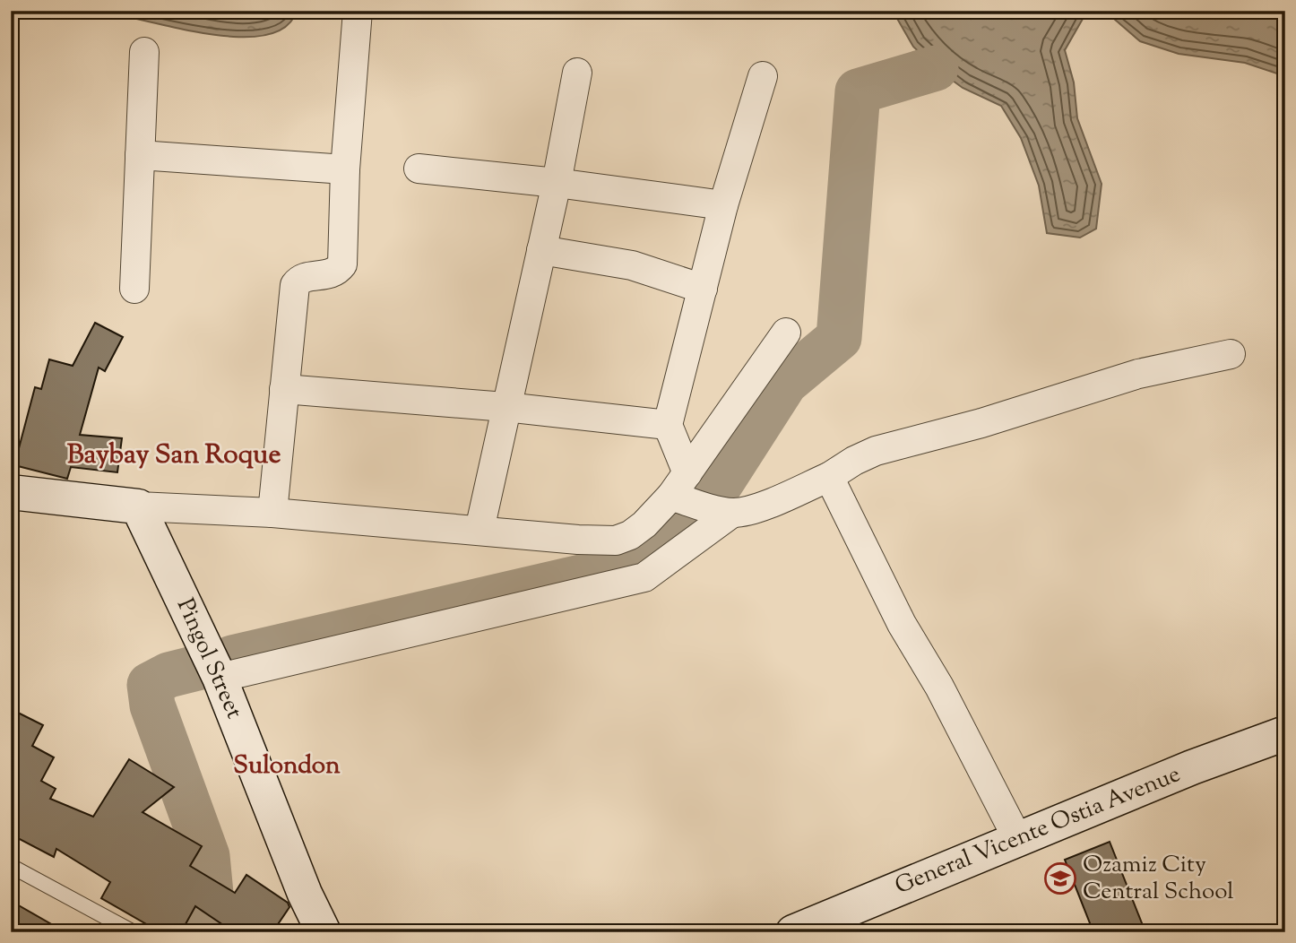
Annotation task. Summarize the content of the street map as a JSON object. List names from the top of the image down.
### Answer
{
  "streets": {
    "street": ["Pingol Street", "General Vicente Ostia Avenue"]
  },
  "districts": ["Baybay San Roque", "Sulondon"],
  "places": {
    "school or university": ["Ozamiz City Central School"]
  }
}
